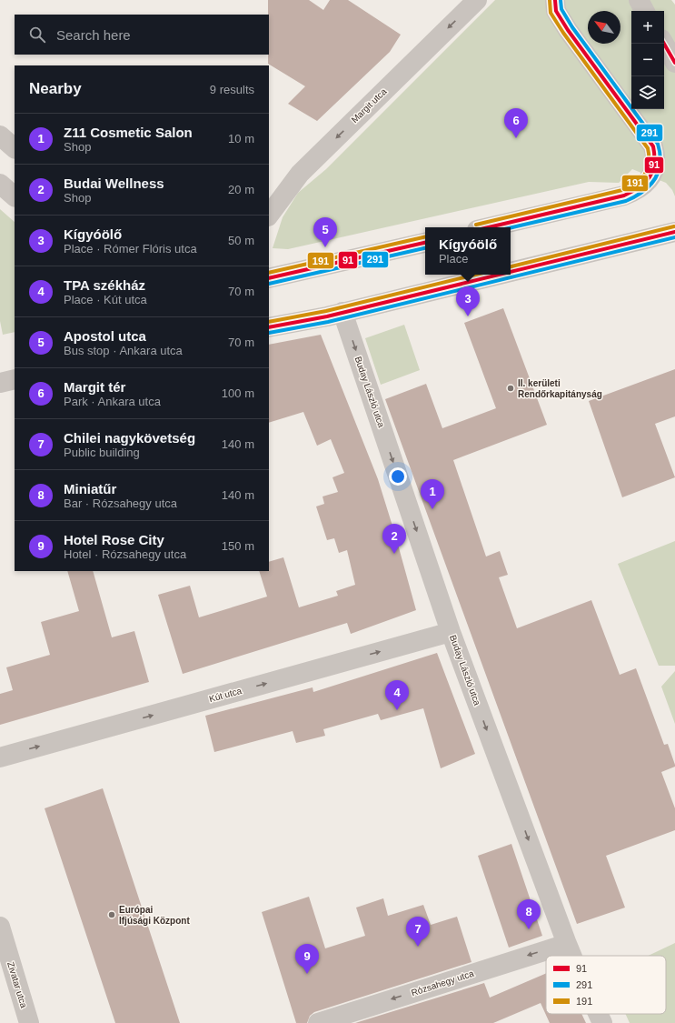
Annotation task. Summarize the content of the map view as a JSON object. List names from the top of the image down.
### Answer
{
  "streets": {
    "street": [
      "Margit utca",
      "Buday László utca",
      "Kút utca",
      "Rózsahegy utca",
      "Zivatar utca"
    ]
  },
  "crossings": [
    ["Buday László utca", "Kút utca"],
    ["Buday László utca", "Rózsahegy utca"]
  ],
  "one_way": [
    "Margit utca",
    "Buday László utca",
    "Kút utca",
    "Rózsahegy utca"
  ],
  "places": ["II. kerületi Rendőrkapitányság", "Európai Ifjúsági Központ"],
  "lines": ["transit line 91", "transit line 291", "transit line 191"],
  "legend": ["91", "291", "191"],
  "north": "top left",
  "page": {
    "map_buttons": ["+", "−"],
    "search": "Search here",
    "heading": ["Nearby", "9 results"],
    "pins": [
      "6",
      "5",
      "3",
      "1",
      "2",
      "4",
      "8",
      "7",
      "9"
    ],
    "list": [
      {
        "mark": "1",
        "name": "Z11 Cosmetic Salon",
        "note": "Shop",
        "value": "10 m"
      },
      {
        "mark": "2",
        "name": "Budai Wellness",
        "note": "Shop",
        "value": "20 m"
      },
      {
        "mark": "3",
        "name": "Kígyóölő",
        "note": "Place · Rómer Flóris utca",
        "value": "50 m"
      },
      {
        "mark": "4",
        "name": "TPA székház",
        "note": "Place · Kút utca",
        "value": "70 m"
      },
      {
        "mark": "5",
        "name": "Apostol utca",
        "note": "Bus stop · Ankara utca",
        "value": "70 m"
      },
      {
        "mark": "6",
        "name": "Margit tér",
        "note": "Park · Ankara utca",
        "value": "100 m"
      },
      {
        "mark": "7",
        "name": "Chilei nagykövetség",
        "note": "Public building",
        "value": "140 m"
      },
      {
        "mark": "8",
        "name": "Miniatűr",
        "note": "Bar · Rózsahegy utca",
        "value": "140 m"
      },
      {
        "mark": "9",
        "name": "Hotel Rose City",
        "note": "Hotel · Rózsahegy utca",
        "value": "150 m"
      }
    ],
    "popup": ["Kígyóölő", "Place"]
  }
}
